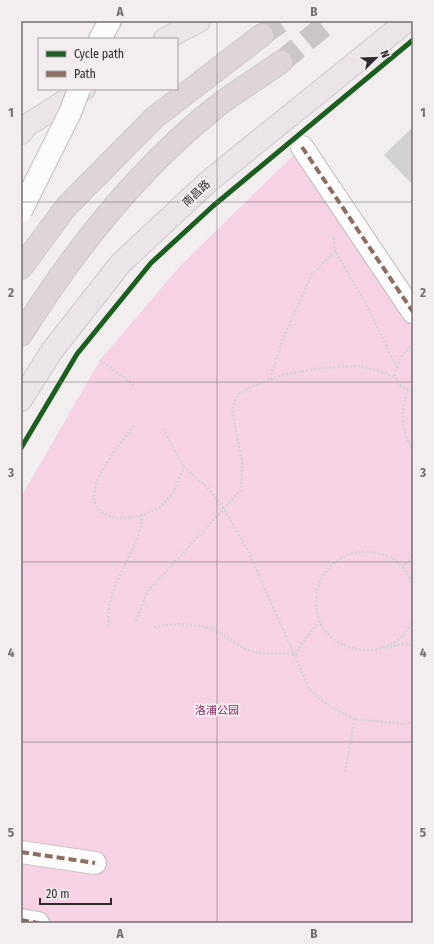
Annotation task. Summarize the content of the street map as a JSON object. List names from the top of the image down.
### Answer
{
  "streets": {
    "main road": ["南昌路"]
  },
  "parks": ["洛浦公园"],
  "legend": ["Cycle path", "Path"],
  "scale_bar": "20 m",
  "north": "top right",
  "grid": {
    "columns": ["A", "B"],
    "rows": [
      "1",
      "2",
      "3",
      "4",
      "5"
    ]
  }
}
